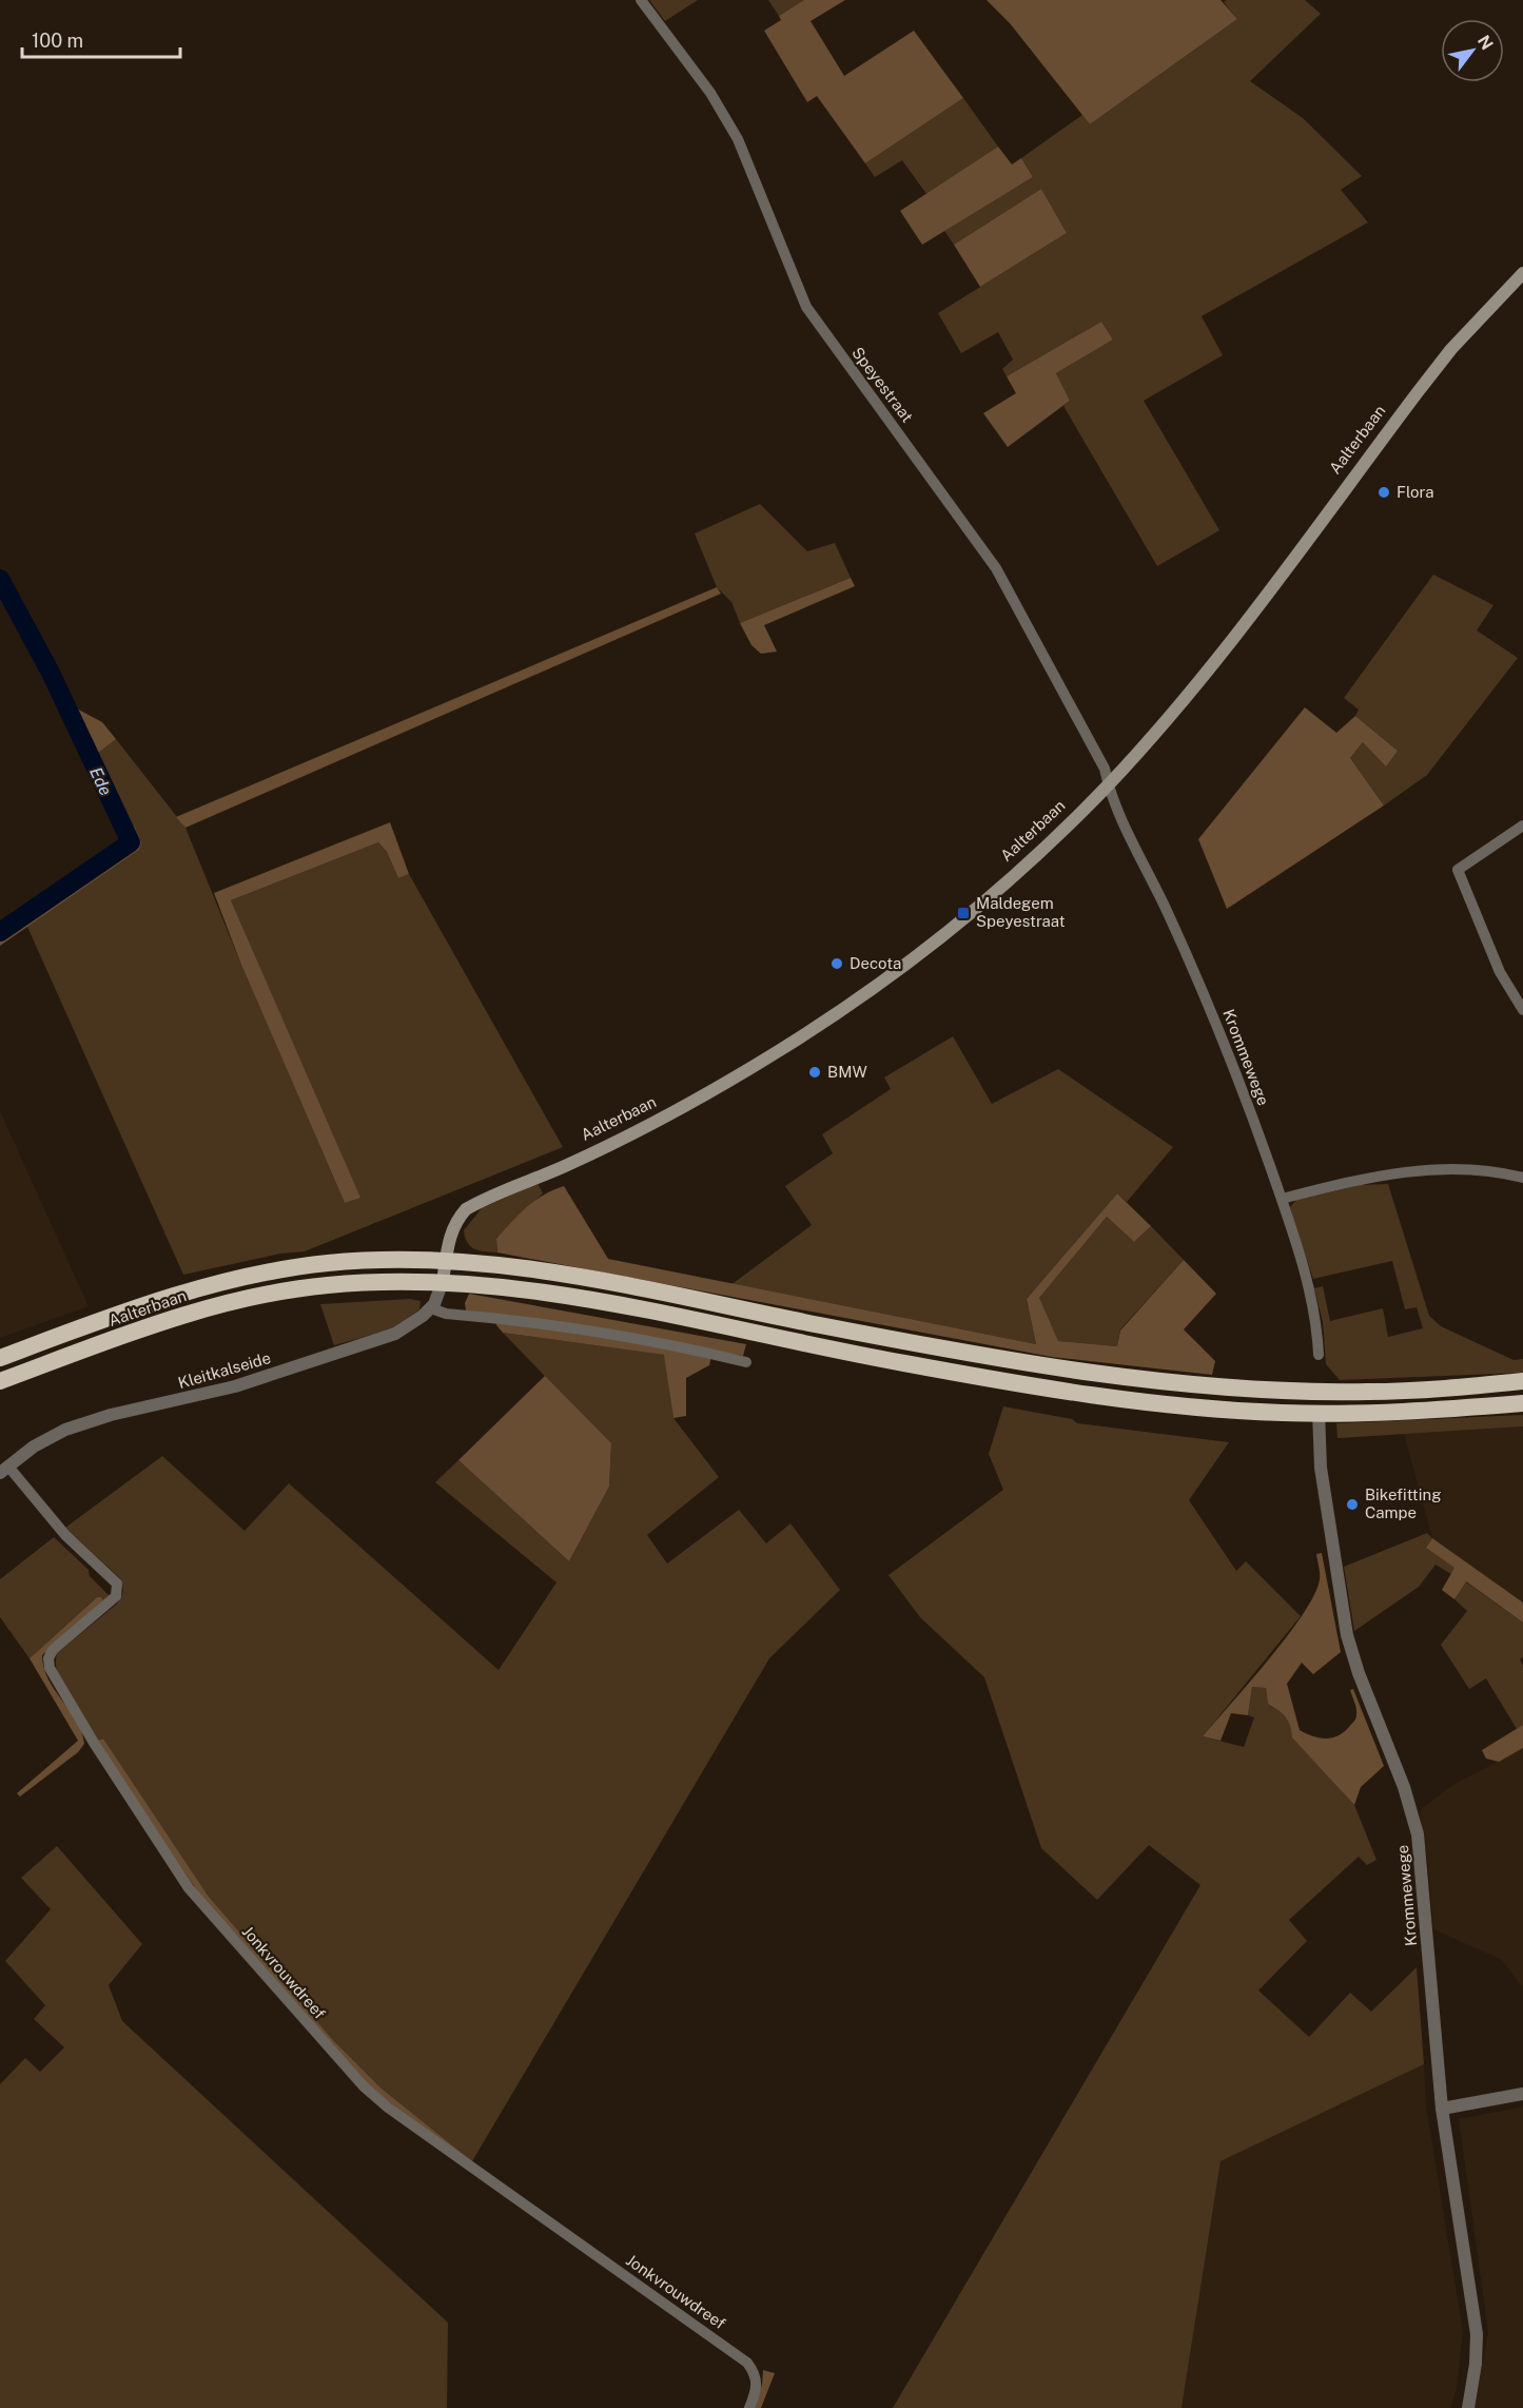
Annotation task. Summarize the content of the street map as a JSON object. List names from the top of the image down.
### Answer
{
  "streets": {
    "highway": ["Aalterbaan"],
    "street": [
      "Speyestraat",
      "Krommewege",
      "Kleitkalseide",
      "Jonkvrouwdreef"
    ]
  },
  "crossings": [
    ["Speyestraat", "Aalterbaan"],
    ["Speyestraat", "Krommewege"],
    ["Aalterbaan", "Krommewege"],
    ["Kleitkalseide", "Jonkvrouwdreef"]
  ],
  "water": ["Ede"],
  "places": {
    "other": [
      "Flora",
      "Decota",
      "BMW",
      "Bikefitting Campe"
    ],
    "transit": ["Maldegem Speyestraat"]
  },
  "scale_bar": "100 m",
  "north": "top right"
}
